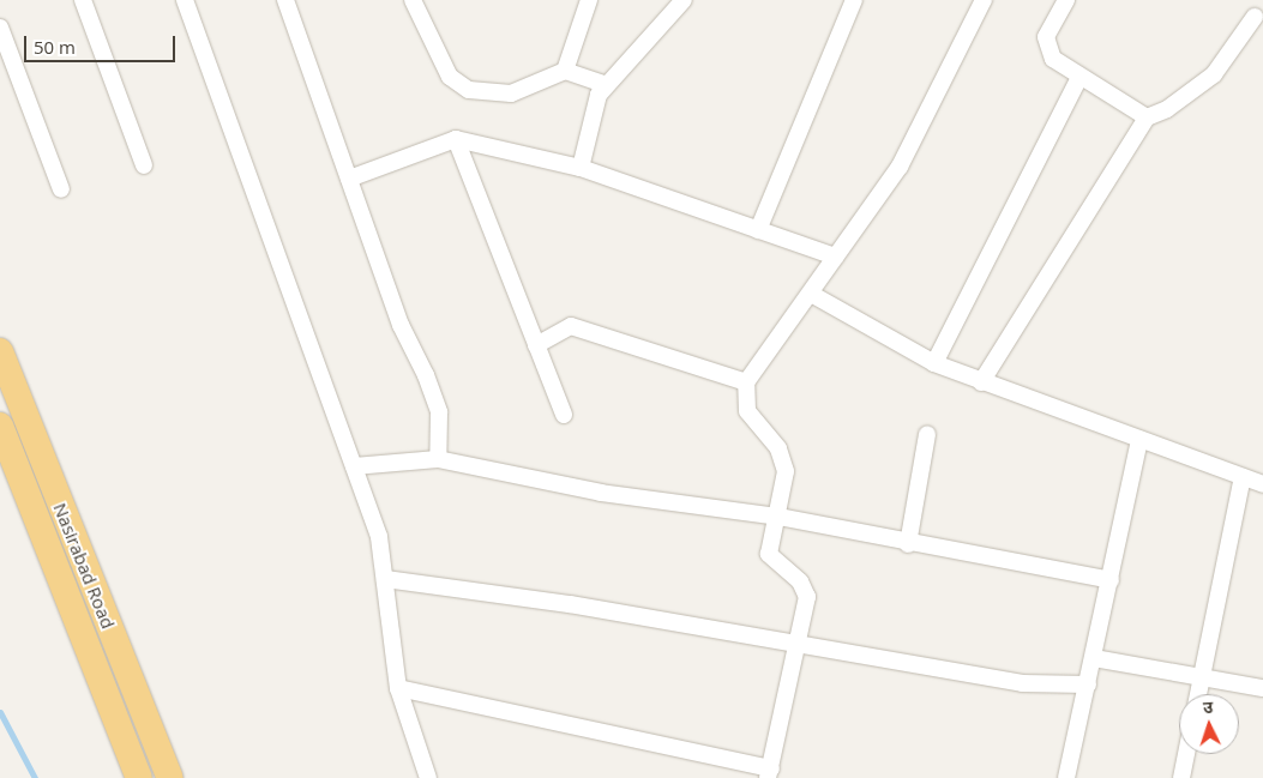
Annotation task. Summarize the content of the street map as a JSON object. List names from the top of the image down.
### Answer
{
  "streets": {
    "highway": ["Nasirabad Road"]
  },
  "scale_bar": "50 m",
  "north": "top"
}
